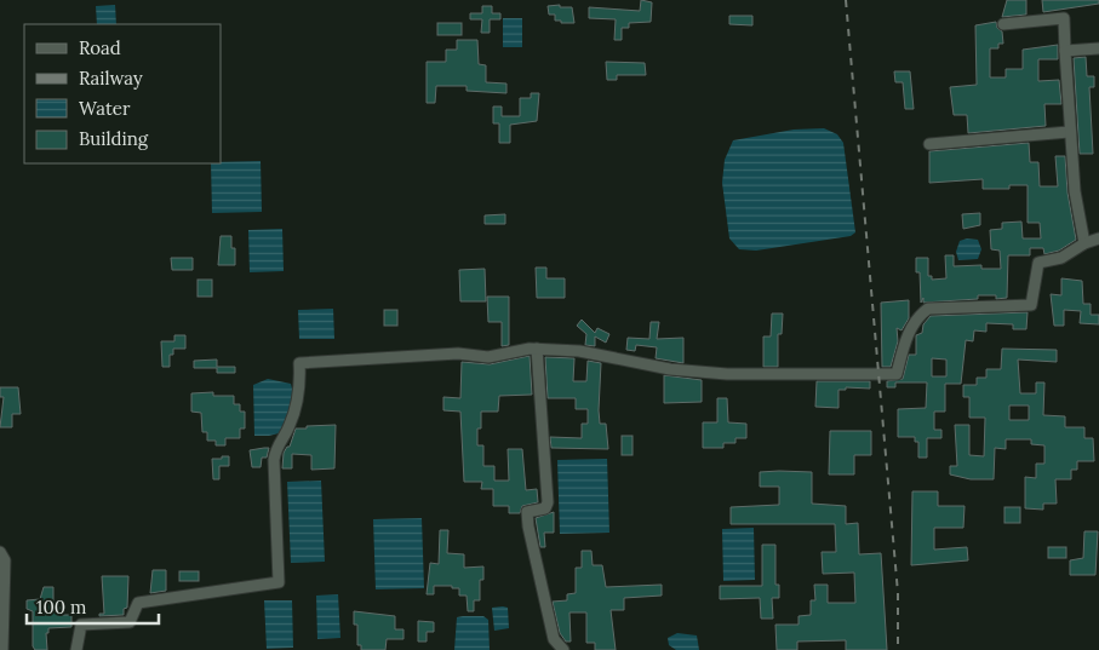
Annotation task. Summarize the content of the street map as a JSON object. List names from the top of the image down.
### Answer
{
  "legend": [
    "Road",
    "Railway",
    "Water",
    "Building"
  ],
  "scale_bar": "100 m"
}
